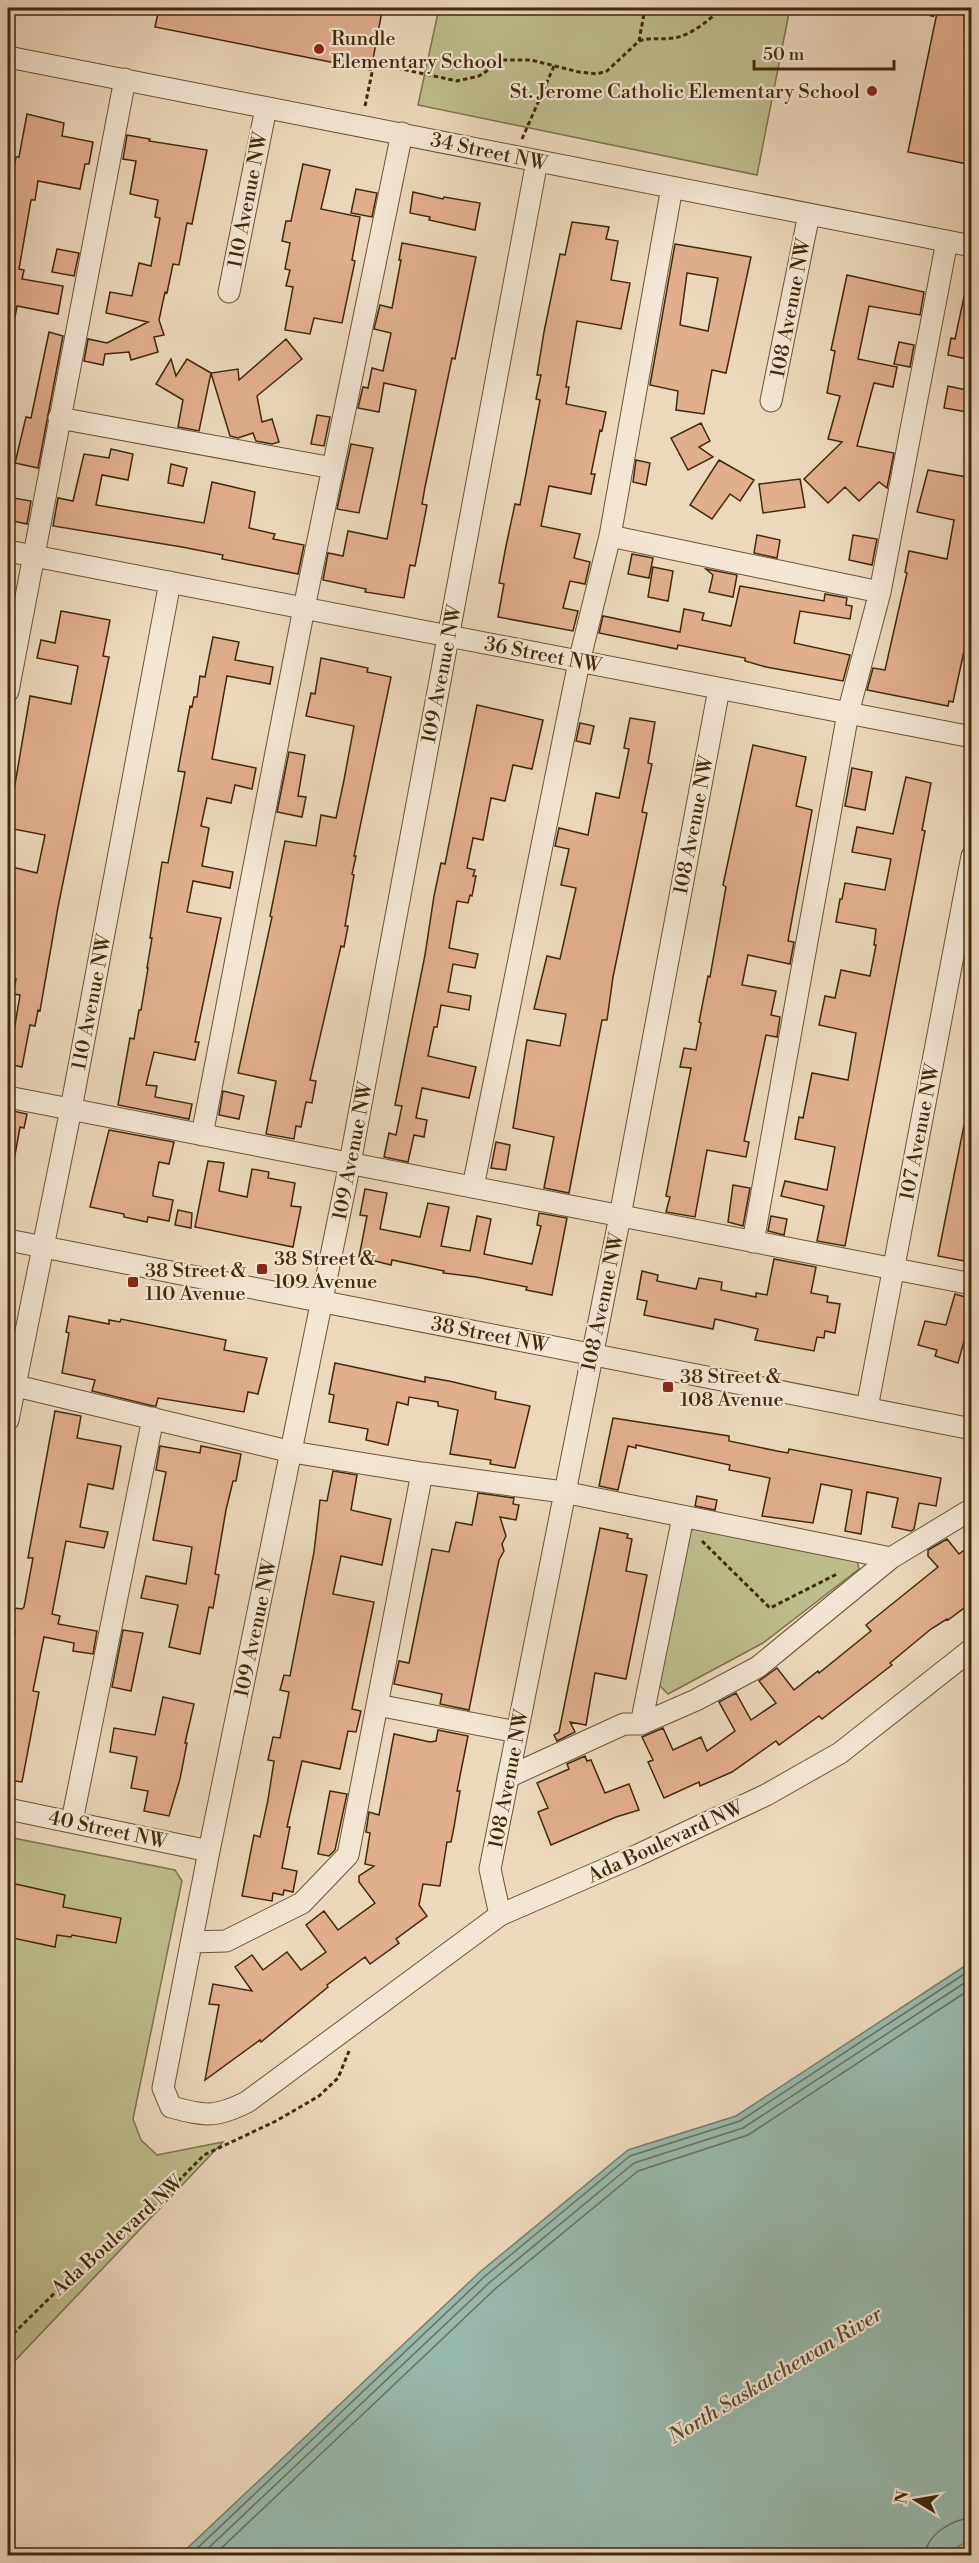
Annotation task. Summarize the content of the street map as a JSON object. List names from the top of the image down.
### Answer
{
  "streets": {
    "street": [
      "34 Street NW",
      "110 Avenue NW",
      "108 Avenue NW",
      "36 Street NW",
      "109 Avenue NW",
      "107 Avenue NW",
      "38 Street NW",
      "40 Street NW",
      "Ada Boulevard NW"
    ]
  },
  "crossings": [
    ["34 Street NW", "110 Avenue NW"],
    ["34 Street NW", "108 Avenue NW"],
    ["34 Street NW", "109 Avenue NW"],
    ["110 Avenue NW", "36 Street NW"],
    ["110 Avenue NW", "38 Street NW"],
    ["108 Avenue NW", "36 Street NW"],
    ["108 Avenue NW", "38 Street NW"],
    ["108 Avenue NW", "Ada Boulevard NW"],
    ["36 Street NW", "109 Avenue NW"],
    ["109 Avenue NW", "38 Street NW"],
    ["109 Avenue NW", "40 Street NW"],
    ["109 Avenue NW", "Ada Boulevard NW"],
    ["107 Avenue NW", "38 Street NW"]
  ],
  "water": ["North Saskatchewan River"],
  "places": {
    "other": ["Rundle Elementary School", "St. Jerome Catholic Elementary School"],
    "transit": ["38 Street & 109 Avenue", "38 Street & 110 Avenue", "38 Street & 108 Avenue"]
  },
  "scale_bar": "50 m",
  "north": "left"
}
